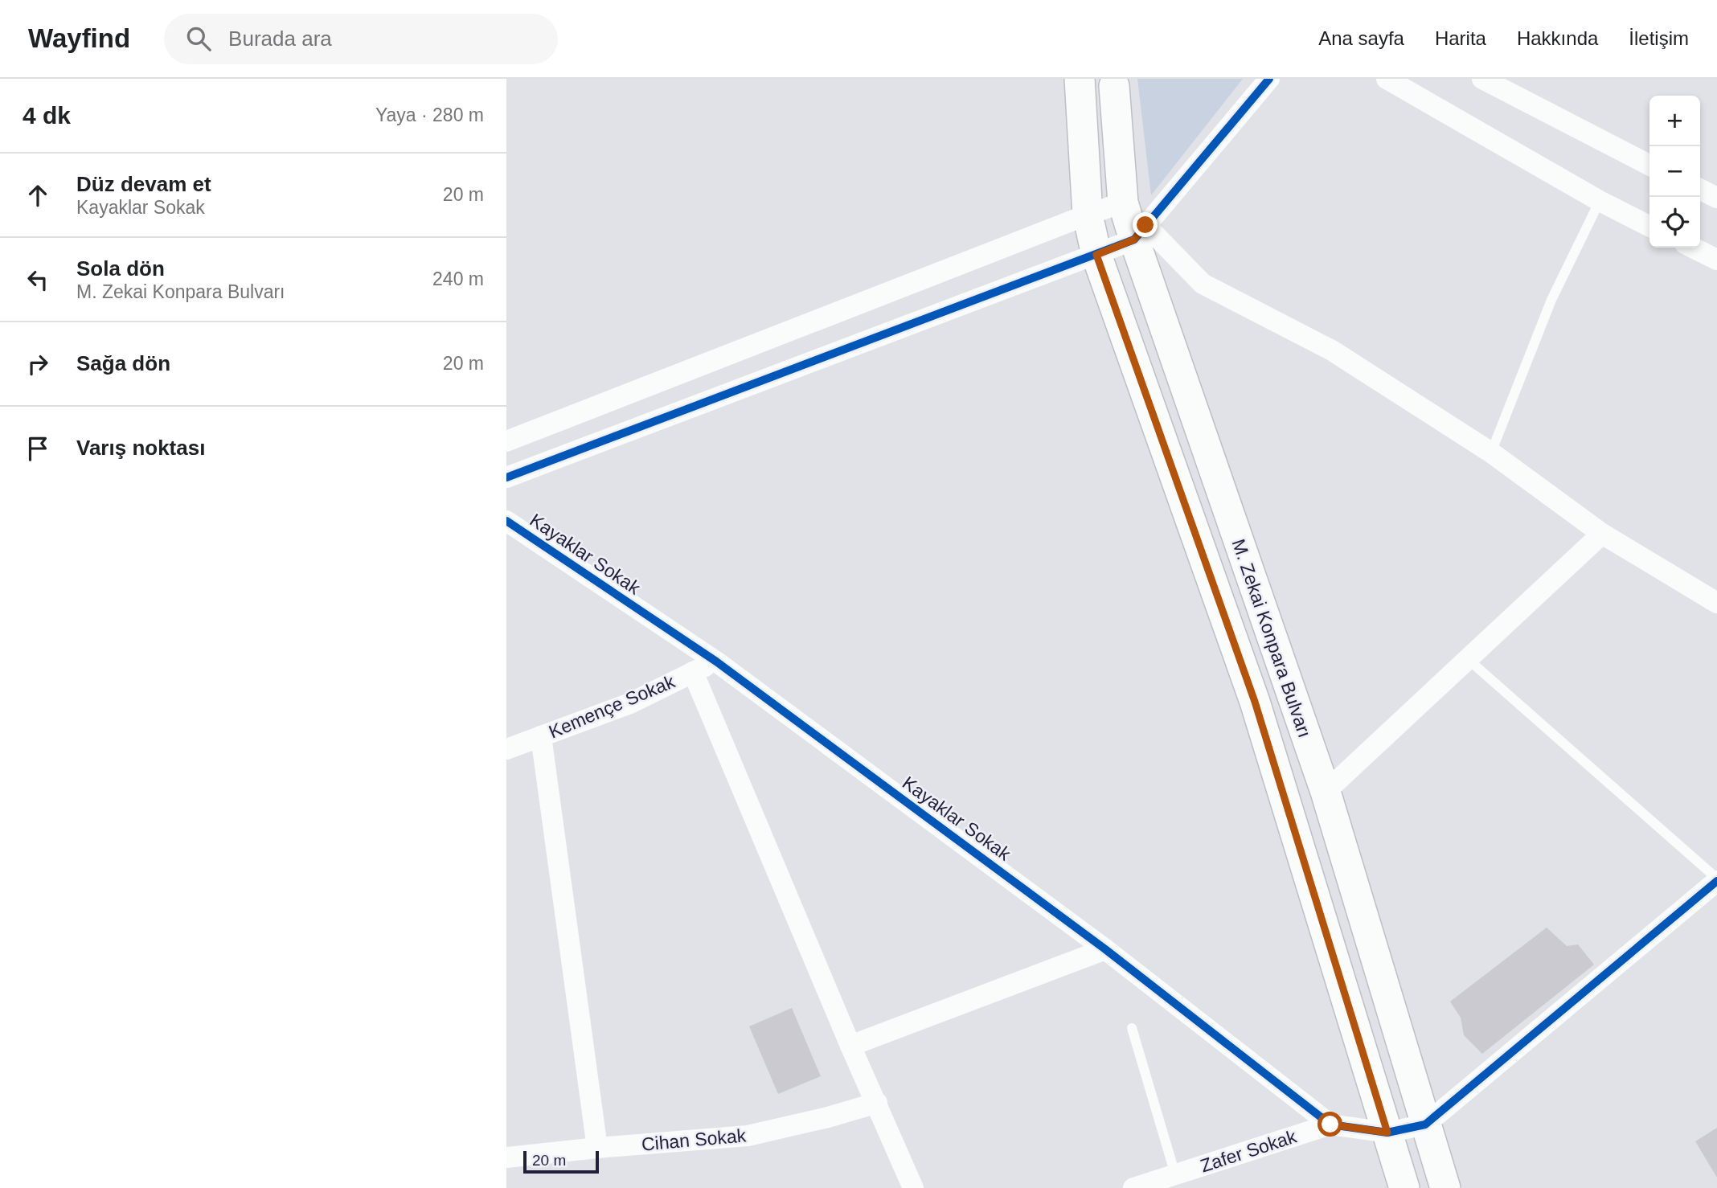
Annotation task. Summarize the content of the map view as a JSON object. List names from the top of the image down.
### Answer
{
  "streets": {
    "main road": ["M. Zekai Konpara Bulvarı"],
    "street": [
      "Kayaklar Sokak",
      "Kemençe Sokak",
      "Cihan Sokak",
      "Zafer Sokak"
    ]
  },
  "crossings": [
    ["Kayaklar Sokak", "M. Zekai Konpara Bulvarı"],
    ["Kayaklar Sokak", "Kemençe Sokak"],
    ["Kayaklar Sokak", "Zafer Sokak"]
  ],
  "scale_bar": "20 m",
  "page": {
    "header": "Wayfind",
    "search": "Burada ara",
    "nav": [
      "Ana sayfa",
      "Harita",
      "Hakkında",
      "İletişim"
    ],
    "heading": ["4 dk", "Yaya · 280 m"],
    "map_buttons": ["+", "−"],
    "list": [
      ["Düz devam et", "Kayaklar Sokak", "20 m"],
      ["Sola dön", "M. Zekai Konpara Bulvarı", "240 m"],
      ["Sağa dön", "20 m"],
      "Varış noktası"
    ],
    "scale": "20 m"
  }
}
